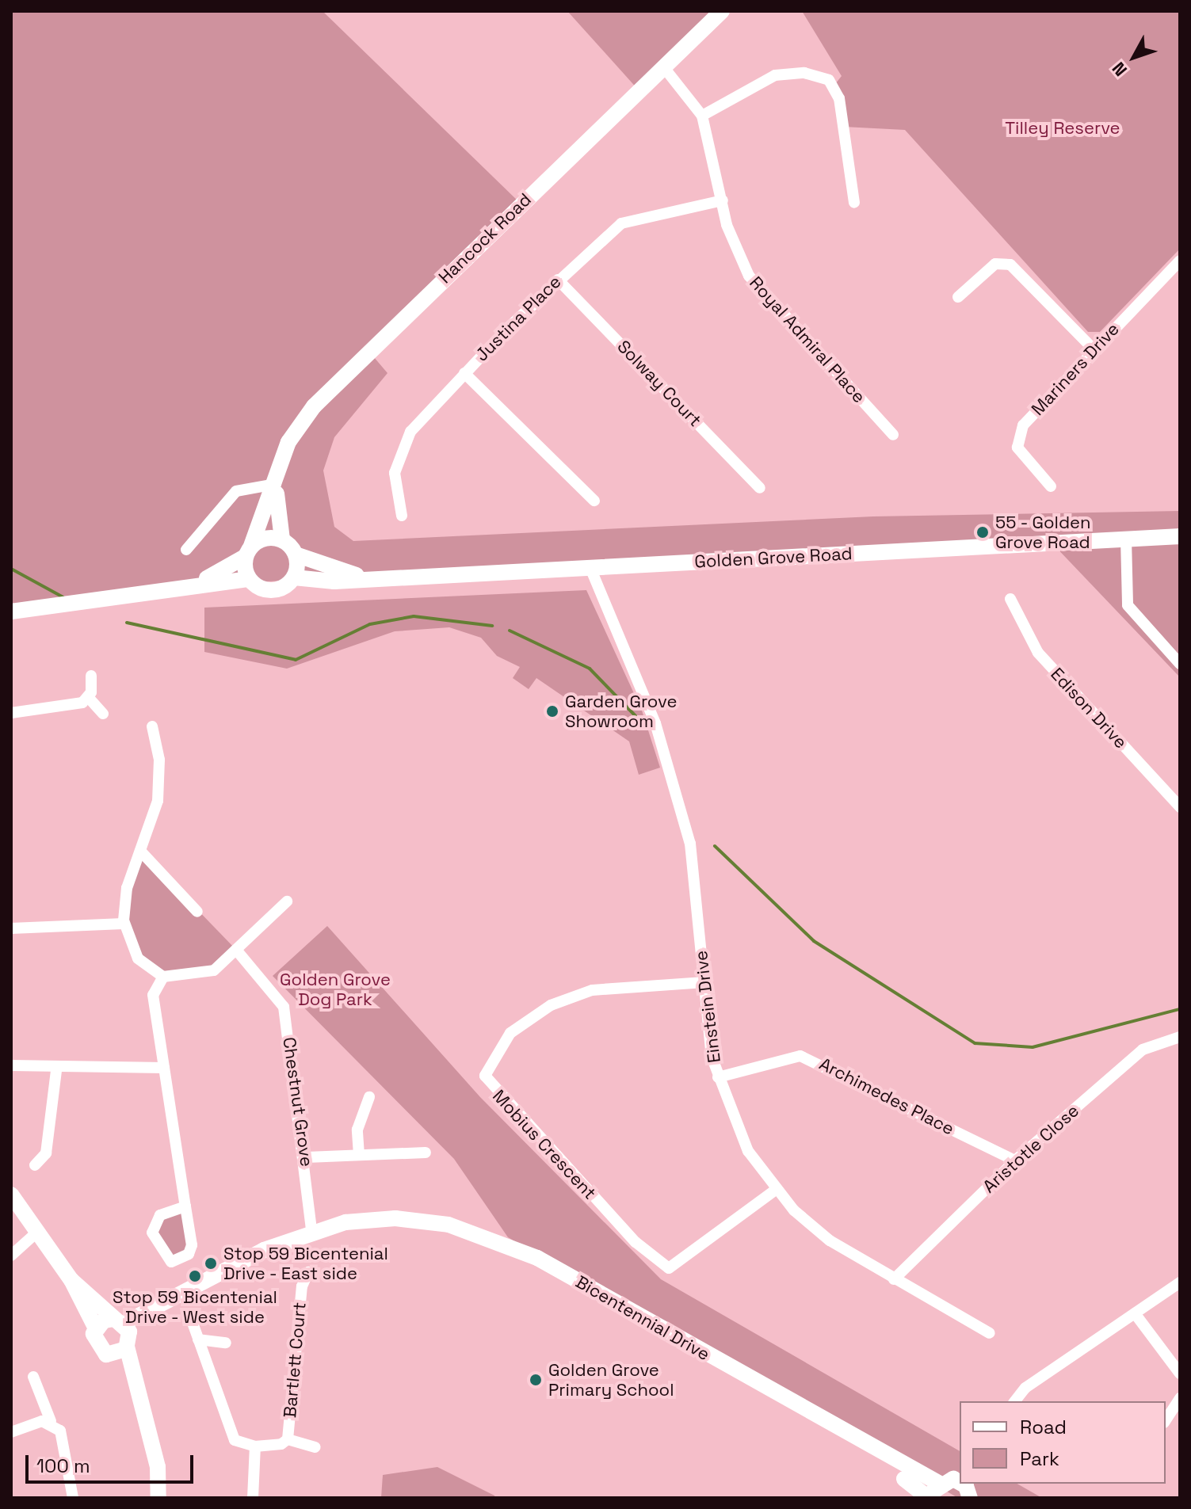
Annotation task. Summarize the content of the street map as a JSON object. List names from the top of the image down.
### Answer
{
  "streets": {
    "main road": ["Hancock Road", "Golden Grove Road", "Bicentennial Drive"],
    "street": [
      "Justina Place",
      "Royal Admiral Place",
      "Mariners Drive",
      "Solway Court",
      "Edison Drive",
      "Einstein Drive",
      "Archimedes Place",
      "Chestnut Grove",
      "Mobius Crescent",
      "Aristotle Close",
      "Bartlett Court"
    ]
  },
  "crossings": [
    ["Hancock Road", "Royal Admiral Place"],
    ["Hancock Road", "Golden Grove Road"],
    ["Justina Place", "Royal Admiral Place"],
    ["Justina Place", "Solway Court"],
    ["Golden Grove Road", "Einstein Drive"],
    ["Einstein Drive", "Archimedes Place"],
    ["Einstein Drive", "Mobius Crescent"],
    ["Einstein Drive", "Aristotle Close"],
    ["Archimedes Place", "Aristotle Close"],
    ["Chestnut Grove", "Bicentennial Drive"]
  ],
  "parks": ["Tilley Reserve", "Golden Grove Dog Park"],
  "places": [
    "55 - Golden Grove Road",
    "Garden Grove Showroom",
    "Stop 59 Bicentenial Drive - East side",
    "Stop 59 Bicentenial Drive - West side",
    "Golden Grove Primary School"
  ],
  "legend": ["Road", "Park"],
  "scale_bar": "100 m",
  "north": "bottom left"
}
